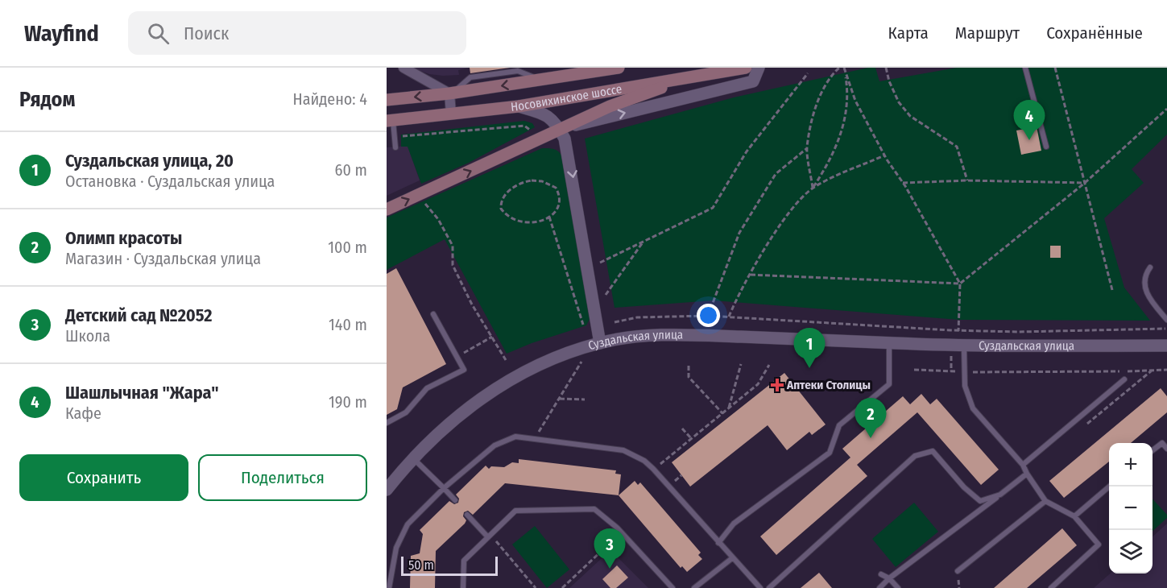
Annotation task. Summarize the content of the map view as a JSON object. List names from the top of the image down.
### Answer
{
  "streets": {
    "main road": ["Носовихинское шоссе"],
    "street": ["Суздальская улица"]
  },
  "places": {
    "health": ["Аптеки Столицы"]
  },
  "scale_bar": "50 m",
  "page": {
    "header": "Wayfind",
    "search": "Поиск",
    "nav": ["Карта", "Маршрут", "Сохранённые"],
    "heading": ["Рядом", "Найдено: 4"],
    "pins": [
      "4",
      "1",
      "2",
      "3"
    ],
    "list": [
      {
        "mark": "1",
        "name": "Суздальская улица, 20",
        "note": "Остановка · Суздальская улица",
        "value": "60 m"
      },
      {
        "mark": "2",
        "name": "Олимп красоты",
        "note": "Магазин · Суздальская улица",
        "value": "100 m"
      },
      {
        "mark": "3",
        "name": "Детский сад №2052",
        "note": "Школа",
        "value": "140 m"
      },
      {
        "mark": "4",
        "name": "Шашлычная \"Жара\"",
        "note": "Кафе",
        "value": "190 m"
      }
    ],
    "buttons": ["Сохранить", "Поделиться"],
    "map_buttons": ["+", "−"],
    "scale": "50 m"
  }
}
